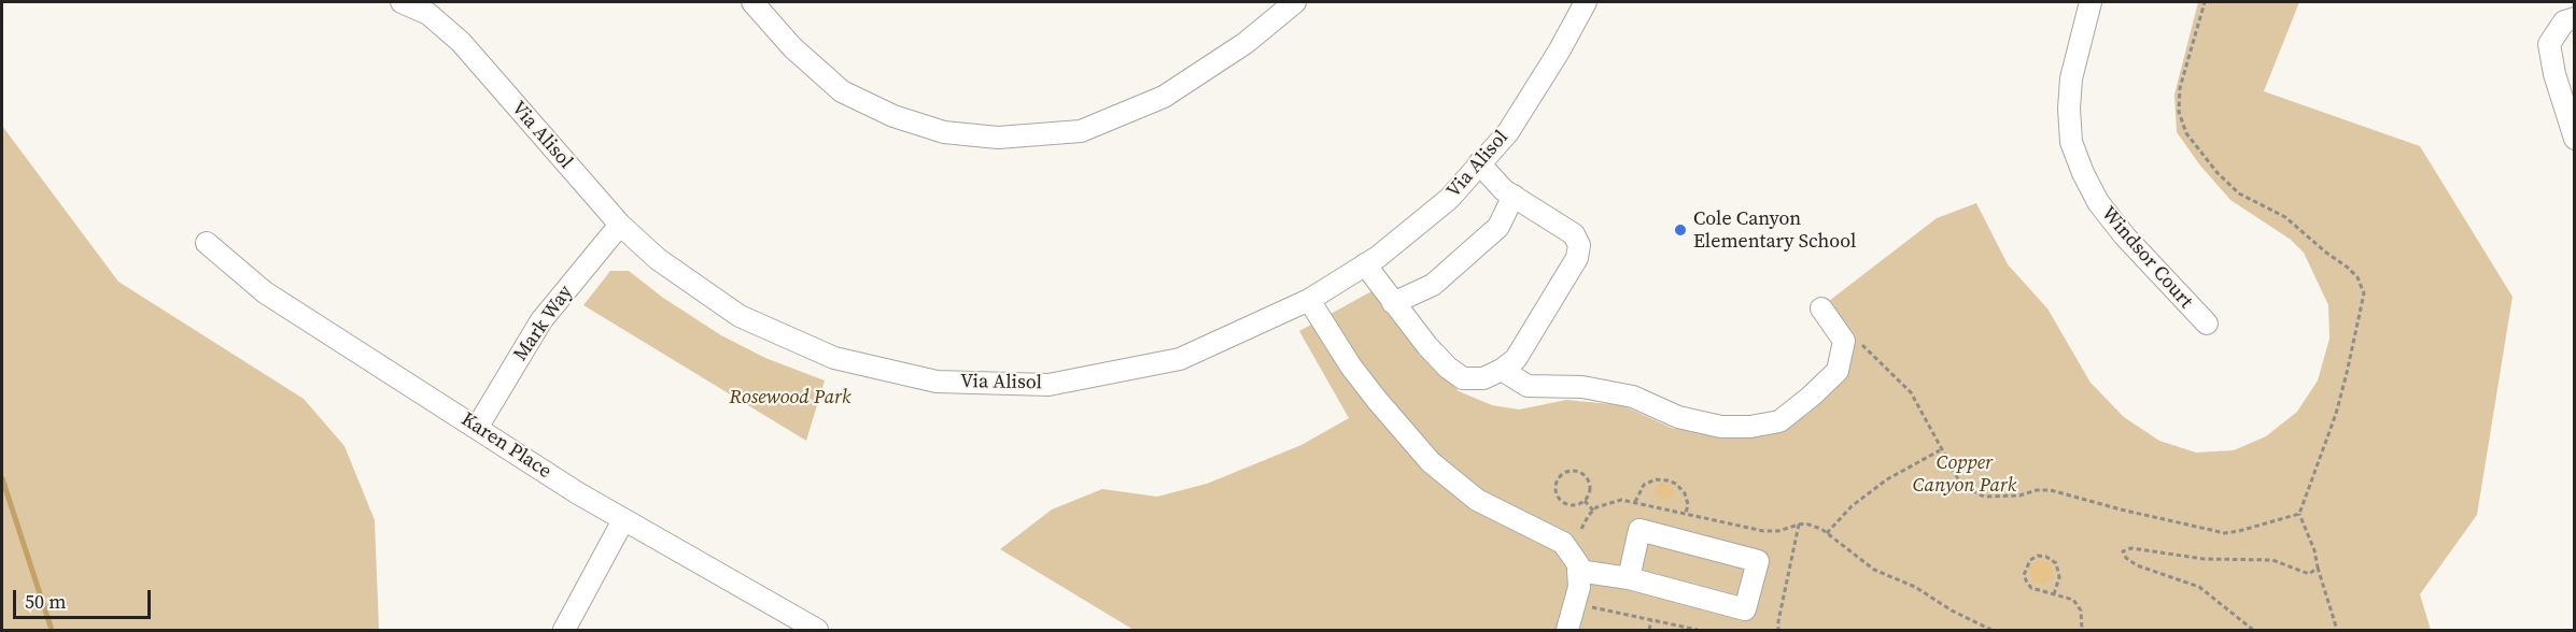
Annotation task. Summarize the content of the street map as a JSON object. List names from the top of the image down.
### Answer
{
  "streets": {
    "street": [
      "Via Alisol",
      "Windsor Court",
      "Mark Way",
      "Karen Place"
    ]
  },
  "crossings": [
    ["Via Alisol", "Mark Way"],
    ["Mark Way", "Karen Place"]
  ],
  "parks": ["Rosewood Park", "Copper Canyon Park"],
  "places": ["Cole Canyon Elementary School"],
  "scale_bar": "50 m"
}
